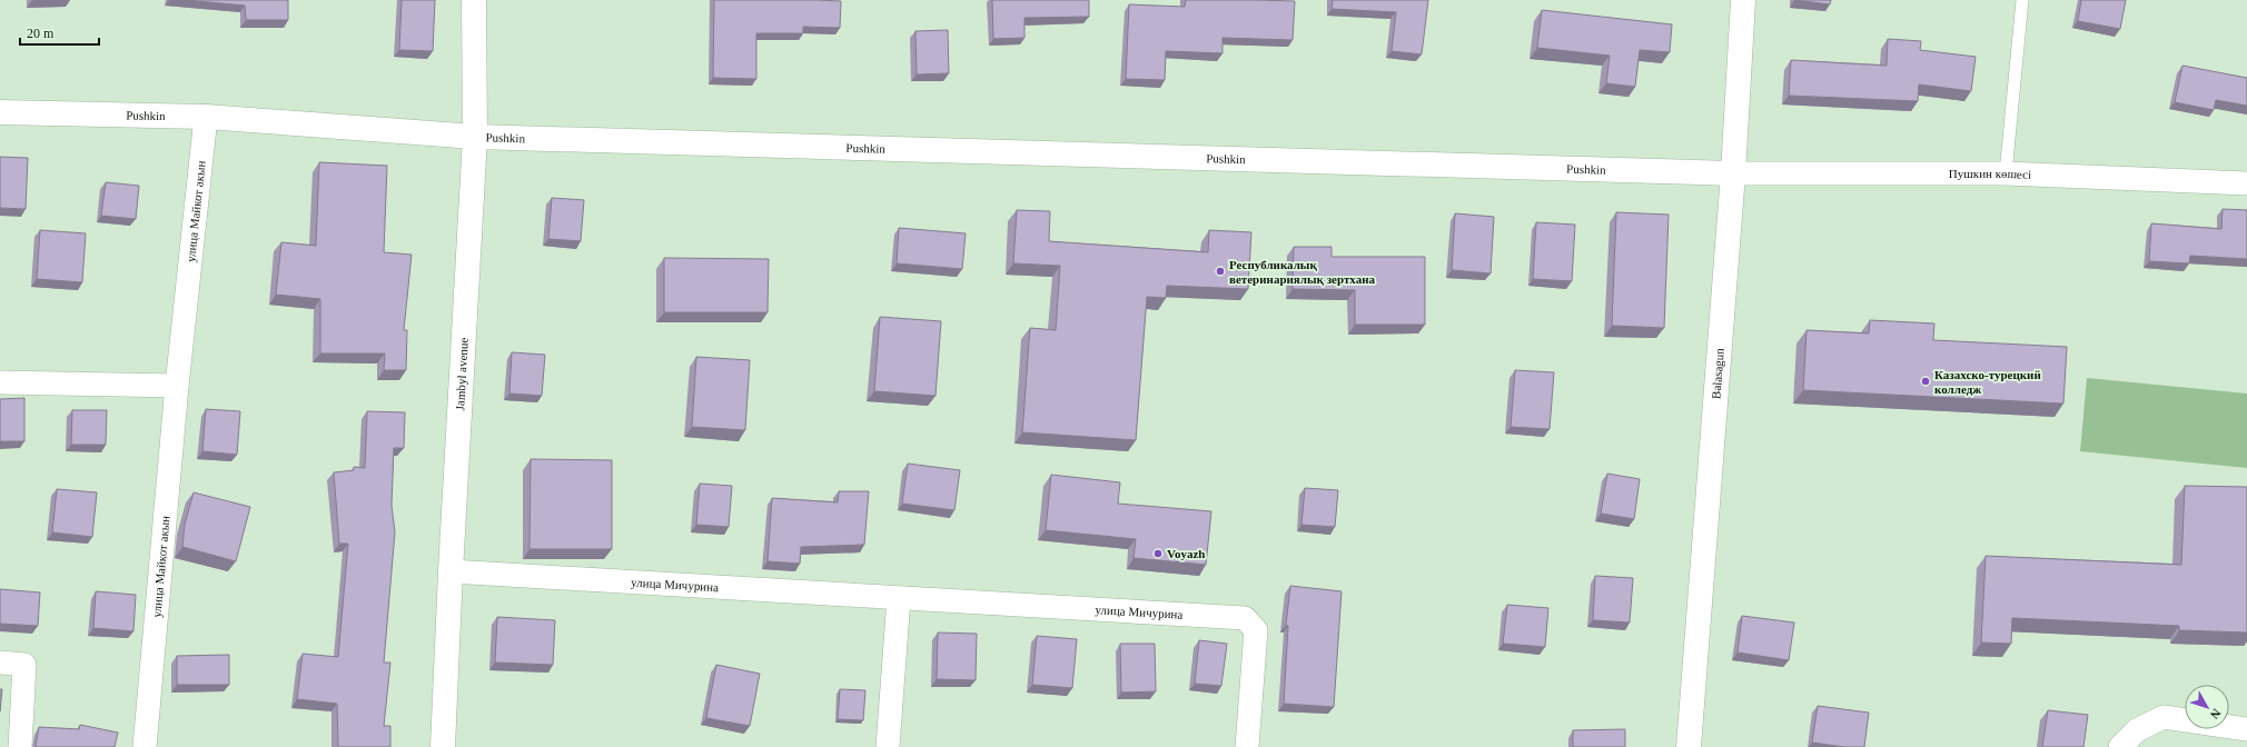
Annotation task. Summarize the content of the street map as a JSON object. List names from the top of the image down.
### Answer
{
  "streets": {
    "street": [
      "Pushkin",
      "Пушкин көшесі",
      "улица Майкот акын",
      "Jambyl avenue",
      "Balasagun",
      "улица Мичурина"
    ]
  },
  "crossings": [
    ["Pushkin", "Пушкин көшесі"],
    ["Pushkin", "улица Майкот акын"],
    ["Pushkin", "Jambyl avenue"],
    ["Pushkin", "Balasagun"],
    ["Пушкин көшесі", "Balasagun"],
    ["Jambyl avenue", "улица Мичурина"]
  ],
  "places": ["Республикалық ветеринариялық зертхана", "Казахско-турецкий колледж", "Voyazh"],
  "scale_bar": "20 m",
  "north": "bottom right"
}
